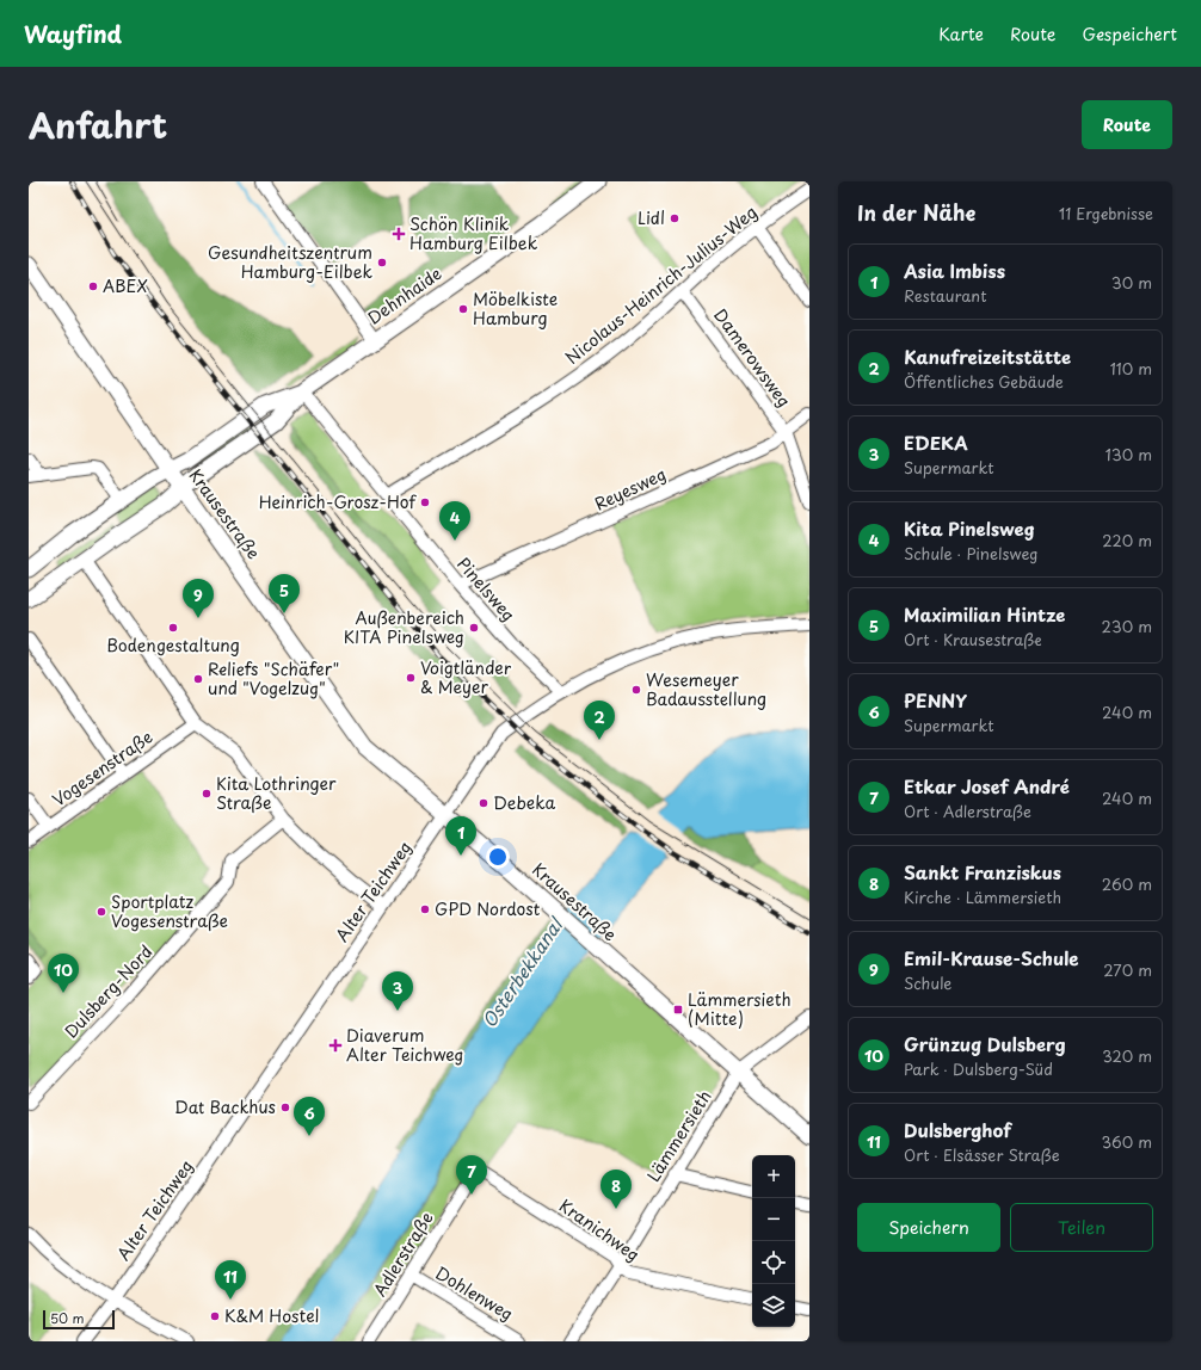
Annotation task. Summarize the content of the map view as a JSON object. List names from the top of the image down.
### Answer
{
  "streets": {
    "main road": ["Dehnhaide", "Krausestraße"],
    "street": [
      "Nicolaus-Heinrich-Julius-Weg",
      "Damerowsweg",
      "Reyesweg",
      "Pinelsweg",
      "Vogesenstraße",
      "Alter Teichweg",
      "Dulsberg-Nord",
      "Lämmersieth",
      "Kranichweg",
      "Adlerstraße",
      "Dohlenweg"
    ]
  },
  "crossings": [
    ["Nicolaus-Heinrich-Julius-Weg", "Damerowsweg"],
    ["Nicolaus-Heinrich-Julius-Weg", "Pinelsweg"],
    ["Dehnhaide", "Krausestraße"],
    ["Dehnhaide", "Pinelsweg"],
    ["Damerowsweg", "Reyesweg"],
    ["Reyesweg", "Pinelsweg"],
    ["Krausestraße", "Alter Teichweg"],
    ["Krausestraße", "Lämmersieth"],
    ["Pinelsweg", "Alter Teichweg"],
    ["Lämmersieth", "Kranichweg"],
    ["Kranichweg", "Adlerstraße"],
    ["Adlerstraße", "Dohlenweg"]
  ],
  "water": ["Osterbekkanal"],
  "places": {
    "other": [
      "Lidl",
      "Gesundheitszentrum Hamburg-Eilbek",
      "ABEX",
      "Möbelkiste Hamburg",
      "Heinrich-Grosz-Hof",
      "Bodengestaltung",
      "Außenbereich KITA Pinelsweg",
      "Voigtländer & Meyer",
      "Reliefs \"Schäfer\" und \"Vogelzug\"",
      "Wesemeyer Badausstellung",
      "Kita Lothringer Straße",
      "Debeka",
      "GPD Nordost",
      "Sportplatz Vogesenstraße",
      "Dat Backhus",
      "K&M Hostel"
    ],
    "health": ["Schön Klinik Hamburg Eilbek", "Diaverum Alter Teichweg"],
    "transit": ["Lämmersieth (Mitte)"]
  },
  "scale_bar": "50 m",
  "page": {
    "header": "Wayfind",
    "nav": ["Karte", "Route", "Gespeichert"],
    "title": "Anfahrt",
    "buttons": [
      "Route",
      ["Speichern", "Teilen"]
    ],
    "heading": ["In der Nähe", "11 Ergebnisse"],
    "list": [
      {
        "mark": "1",
        "name": "Asia Imbiss",
        "note": "Restaurant",
        "value": "30 m"
      },
      {
        "mark": "2",
        "name": "Kanufreizeitstätte",
        "note": "Öffentliches Gebäude",
        "value": "110 m"
      },
      {
        "mark": "3",
        "name": "EDEKA",
        "note": "Supermarkt",
        "value": "130 m"
      },
      {
        "mark": "4",
        "name": "Kita Pinelsweg",
        "note": "Schule · Pinelsweg",
        "value": "220 m"
      },
      {
        "mark": "5",
        "name": "Maximilian Hintze",
        "note": "Ort · Krausestraße",
        "value": "230 m"
      },
      {
        "mark": "6",
        "name": "PENNY",
        "note": "Supermarkt",
        "value": "240 m"
      },
      {
        "mark": "7",
        "name": "Etkar Josef André",
        "note": "Ort · Adlerstraße",
        "value": "240 m"
      },
      {
        "mark": "8",
        "name": "Sankt Franziskus",
        "note": "Kirche · Lämmersieth",
        "value": "260 m"
      },
      {
        "mark": "9",
        "name": "Emil-Krause-Schule",
        "note": "Schule",
        "value": "270 m"
      },
      {
        "mark": "10",
        "name": "Grünzug Dulsberg",
        "note": "Park · Dulsberg-Süd",
        "value": "320 m"
      },
      {
        "mark": "11",
        "name": "Dulsberghof",
        "note": "Ort · Elsässer Straße",
        "value": "360 m"
      }
    ],
    "pins": [
      "4",
      "5",
      "9",
      "2",
      "1",
      "10",
      "3",
      "6",
      "7",
      "8",
      "11"
    ],
    "map_buttons": ["+", "−"],
    "scale": "50 m"
  }
}
